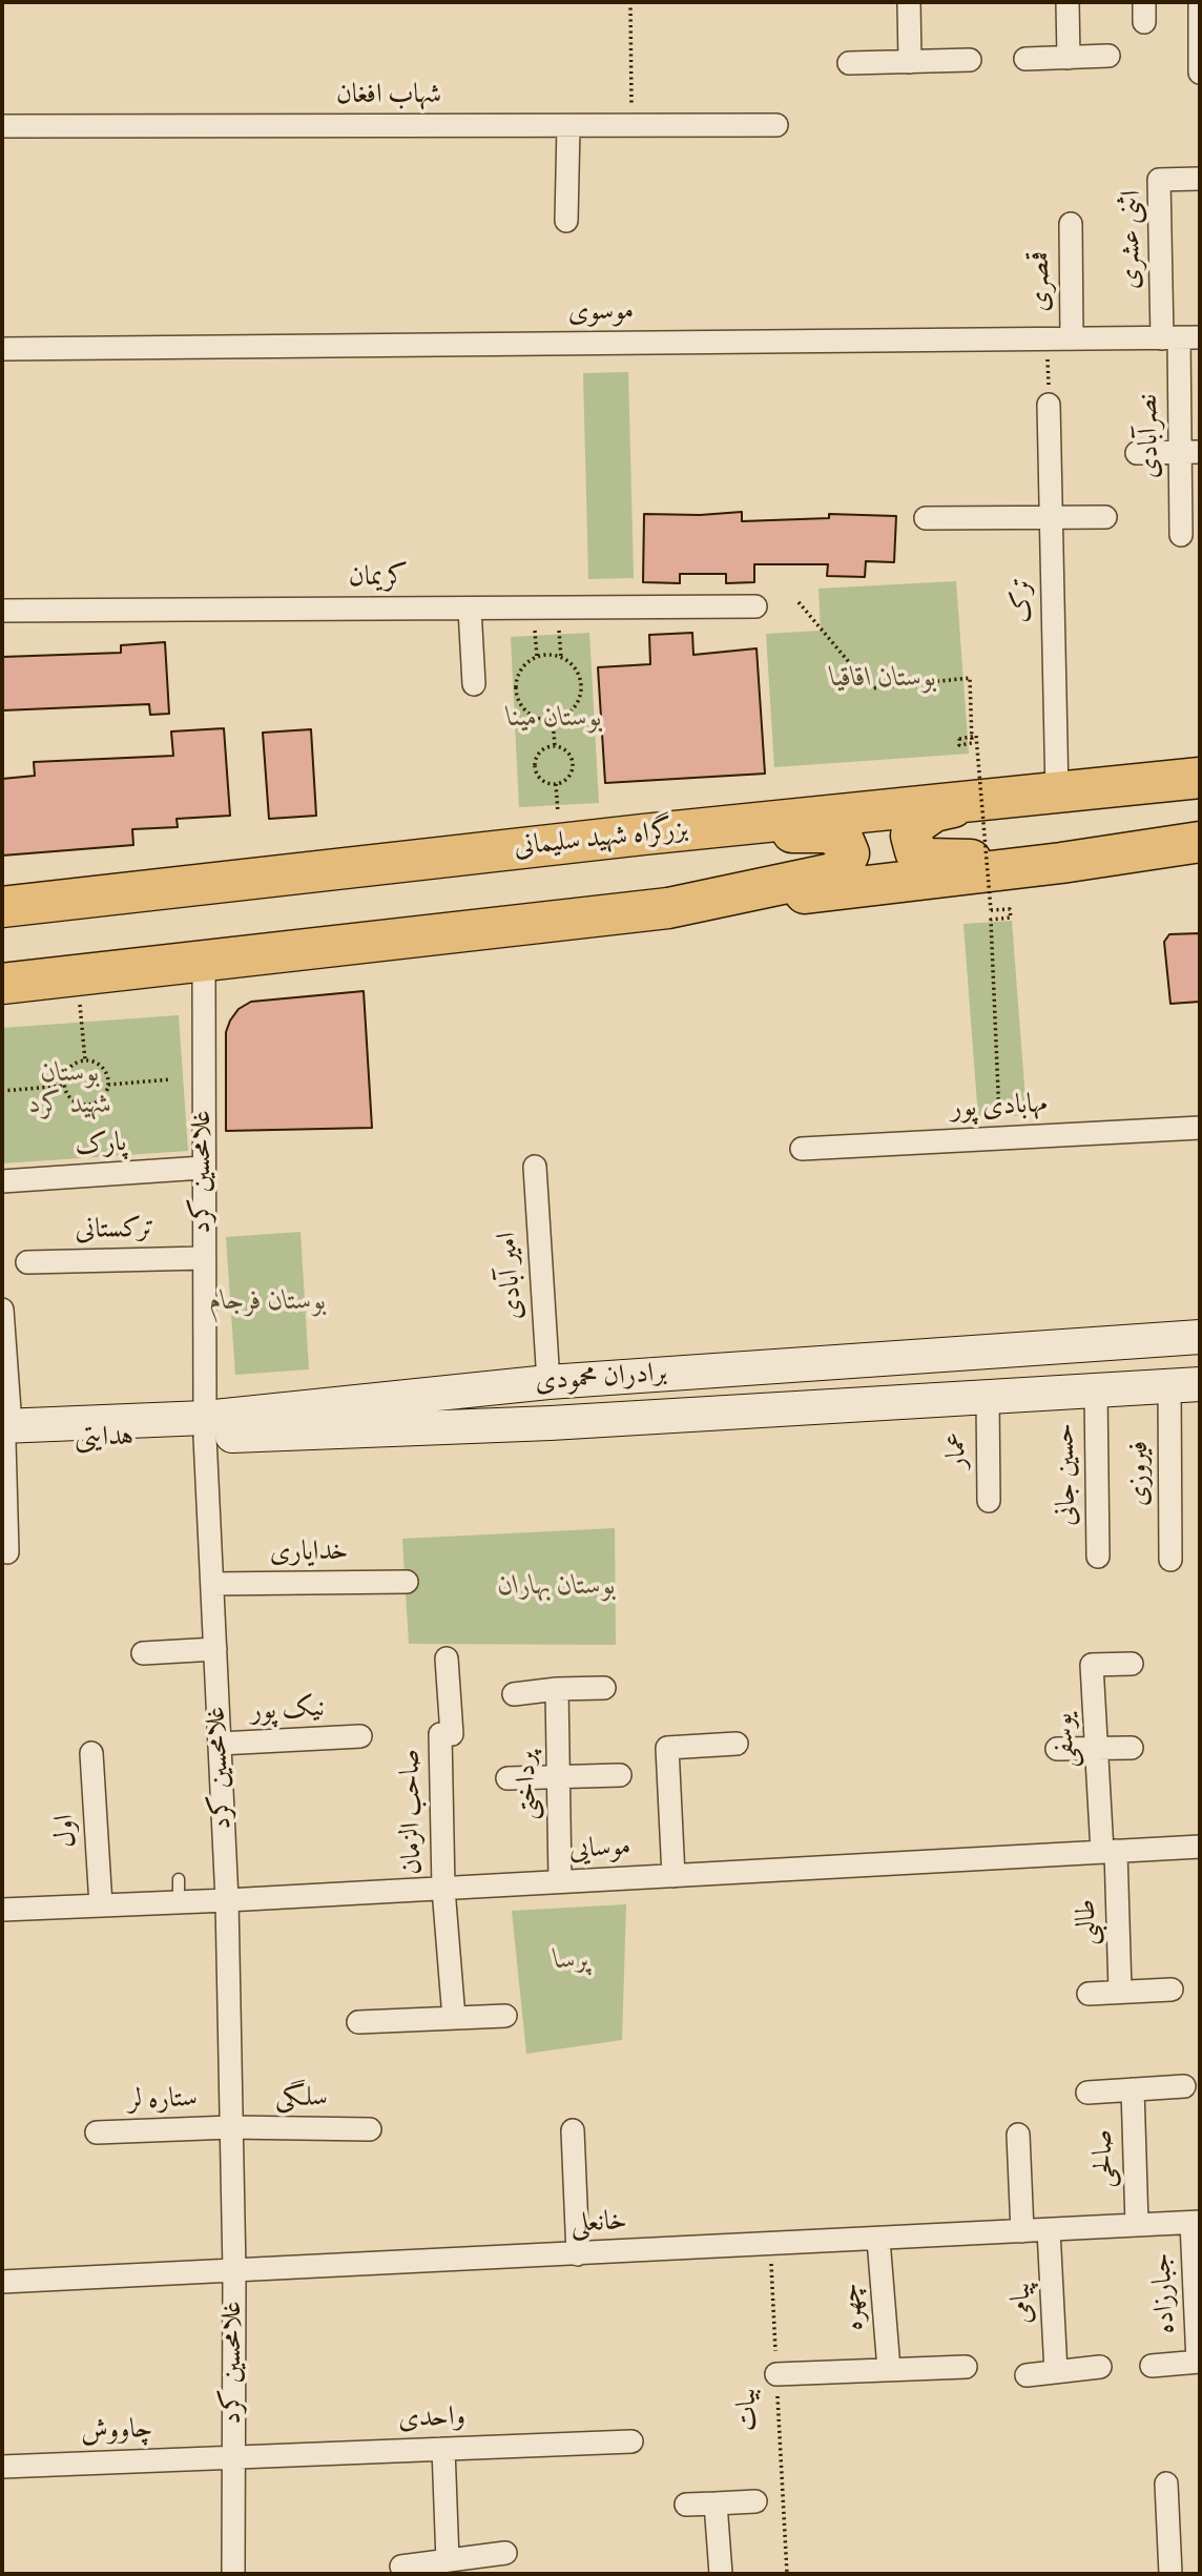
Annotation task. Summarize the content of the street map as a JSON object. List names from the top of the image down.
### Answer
{
  "streets": {
    "highway": ["بزرگراه شهید سلیمانی"],
    "main road": ["برادران محمودی", "هدایتی"],
    "street": [
      "شهاب افغان",
      "اثنی عشری",
      "قمصری",
      "موسوی",
      "نصرآبادی",
      "کریمان",
      "ترک",
      "مهابادی پور",
      "پارک",
      "غلامحسین کرد",
      "ترکستانی",
      "امیر آبادی",
      "عمار",
      "فیروزی",
      "حسین جانی",
      "خدایاری",
      "نیک پور",
      "یوسفی",
      "پرداختی",
      "صاحب الزمان",
      "اول",
      "موسایی",
      "طالبی",
      "سلگی",
      "ستاره لر",
      "صالحی",
      "خانعلی",
      "جبارزاده",
      "پیامی",
      "چهره",
      "واحدی",
      "چاووش"
    ],
    "path": ["بیات"]
  },
  "crossings": [
    ["اثنی عشری", "موسوی"],
    ["اثنی عشری", "نصرآبادی"],
    ["قمصری", "موسوی"],
    ["موسوی", "نصرآبادی"],
    ["ترک", "بزرگراه شهید سلیمانی"],
    ["پارک", "غلامحسین کرد"],
    ["غلامحسین کرد", "ترکستانی"],
    ["غلامحسین کرد", "برادران محمودی"],
    ["غلامحسین کرد", "هدایتی"],
    ["غلامحسین کرد", "خدایاری"],
    ["غلامحسین کرد", "نیک پور"],
    ["غلامحسین کرد", "موسایی"],
    ["غلامحسین کرد", "سلگی"],
    ["غلامحسین کرد", "ستاره لر"],
    ["غلامحسین کرد", "خانعلی"],
    ["غلامحسین کرد", "واحدی"],
    ["غلامحسین کرد", "چاووش"],
    ["امیر آبادی", "برادران محمودی"],
    ["برادران محمودی", "هدایتی"],
    ["برادران محمودی", "عمار"],
    ["برادران محمودی", "فیروزی"],
    ["برادران محمودی", "حسین جانی"],
    ["یوسفی", "موسایی"],
    ["یوسفی", "طالبی"],
    ["پرداختی", "موسایی"],
    ["صاحب الزمان", "موسایی"],
    ["اول", "موسایی"],
    ["موسایی", "طالبی"],
    ["سلگی", "ستاره لر"],
    ["صالحی", "خانعلی"],
    ["خانعلی", "جبارزاده"],
    ["خانعلی", "پیامی"],
    ["خانعلی", "چهره"],
    ["خانعلی", "بیات"],
    ["چهره", "بیات"],
    ["واحدی", "چاووش"]
  ],
  "parks": [
    "بوستان اقاقیا",
    "بوستان مینا",
    "بوستان شهید کرد",
    "بوستان فرجام",
    "بوستان بهاران",
    "پرسا"
  ]
}
